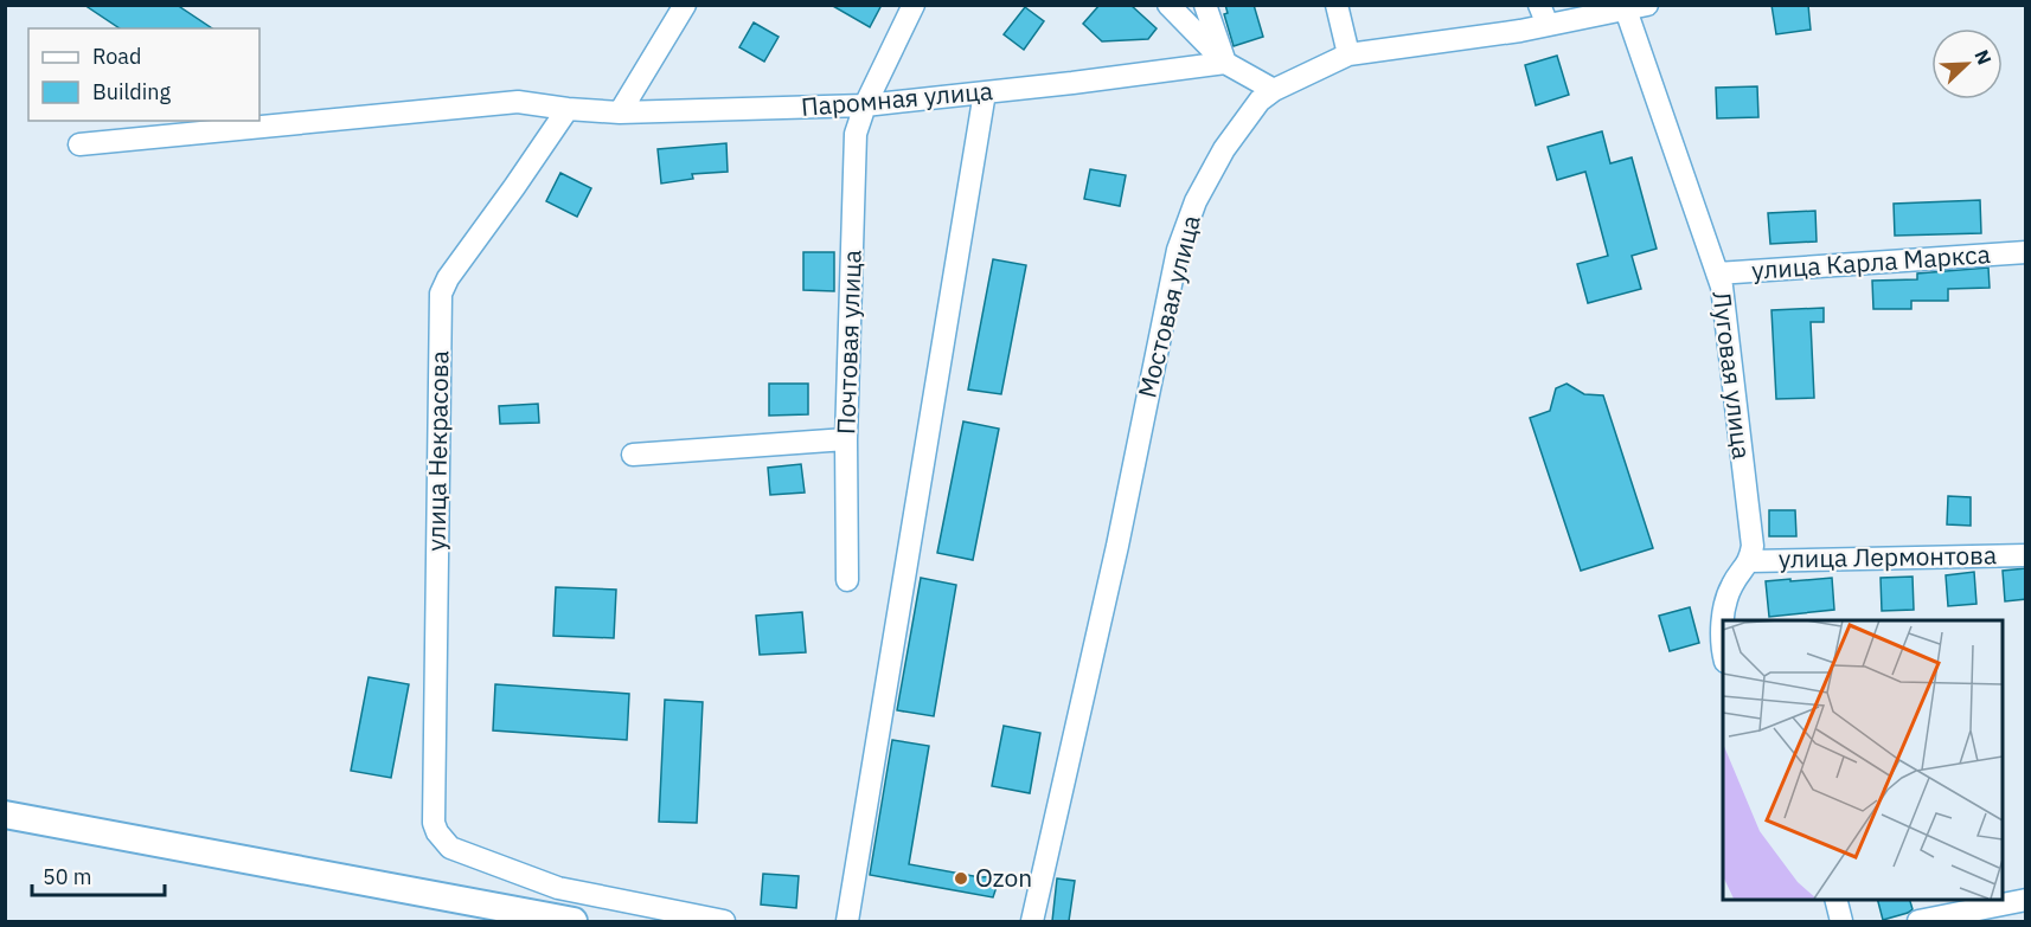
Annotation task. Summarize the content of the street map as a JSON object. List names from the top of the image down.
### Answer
{
  "streets": {
    "street": [
      "Паромная улица",
      "улица Карла Маркса",
      "Мостовая улица",
      "Почтовая улица",
      "Луговая улица",
      "улица Некрасова",
      "улица Лермонтова"
    ]
  },
  "crossings": [
    ["Паромная улица", "Почтовая улица"],
    ["Паромная улица", "улица Некрасова"],
    ["улица Карла Маркса", "Луговая улица"],
    ["Мостовая улица", "Луговая улица"],
    ["Луговая улица", "улица Лермонтова"]
  ],
  "places": ["Ozon"],
  "legend": ["Road", "Building"],
  "scale_bar": "50 m",
  "north": "top right"
}
